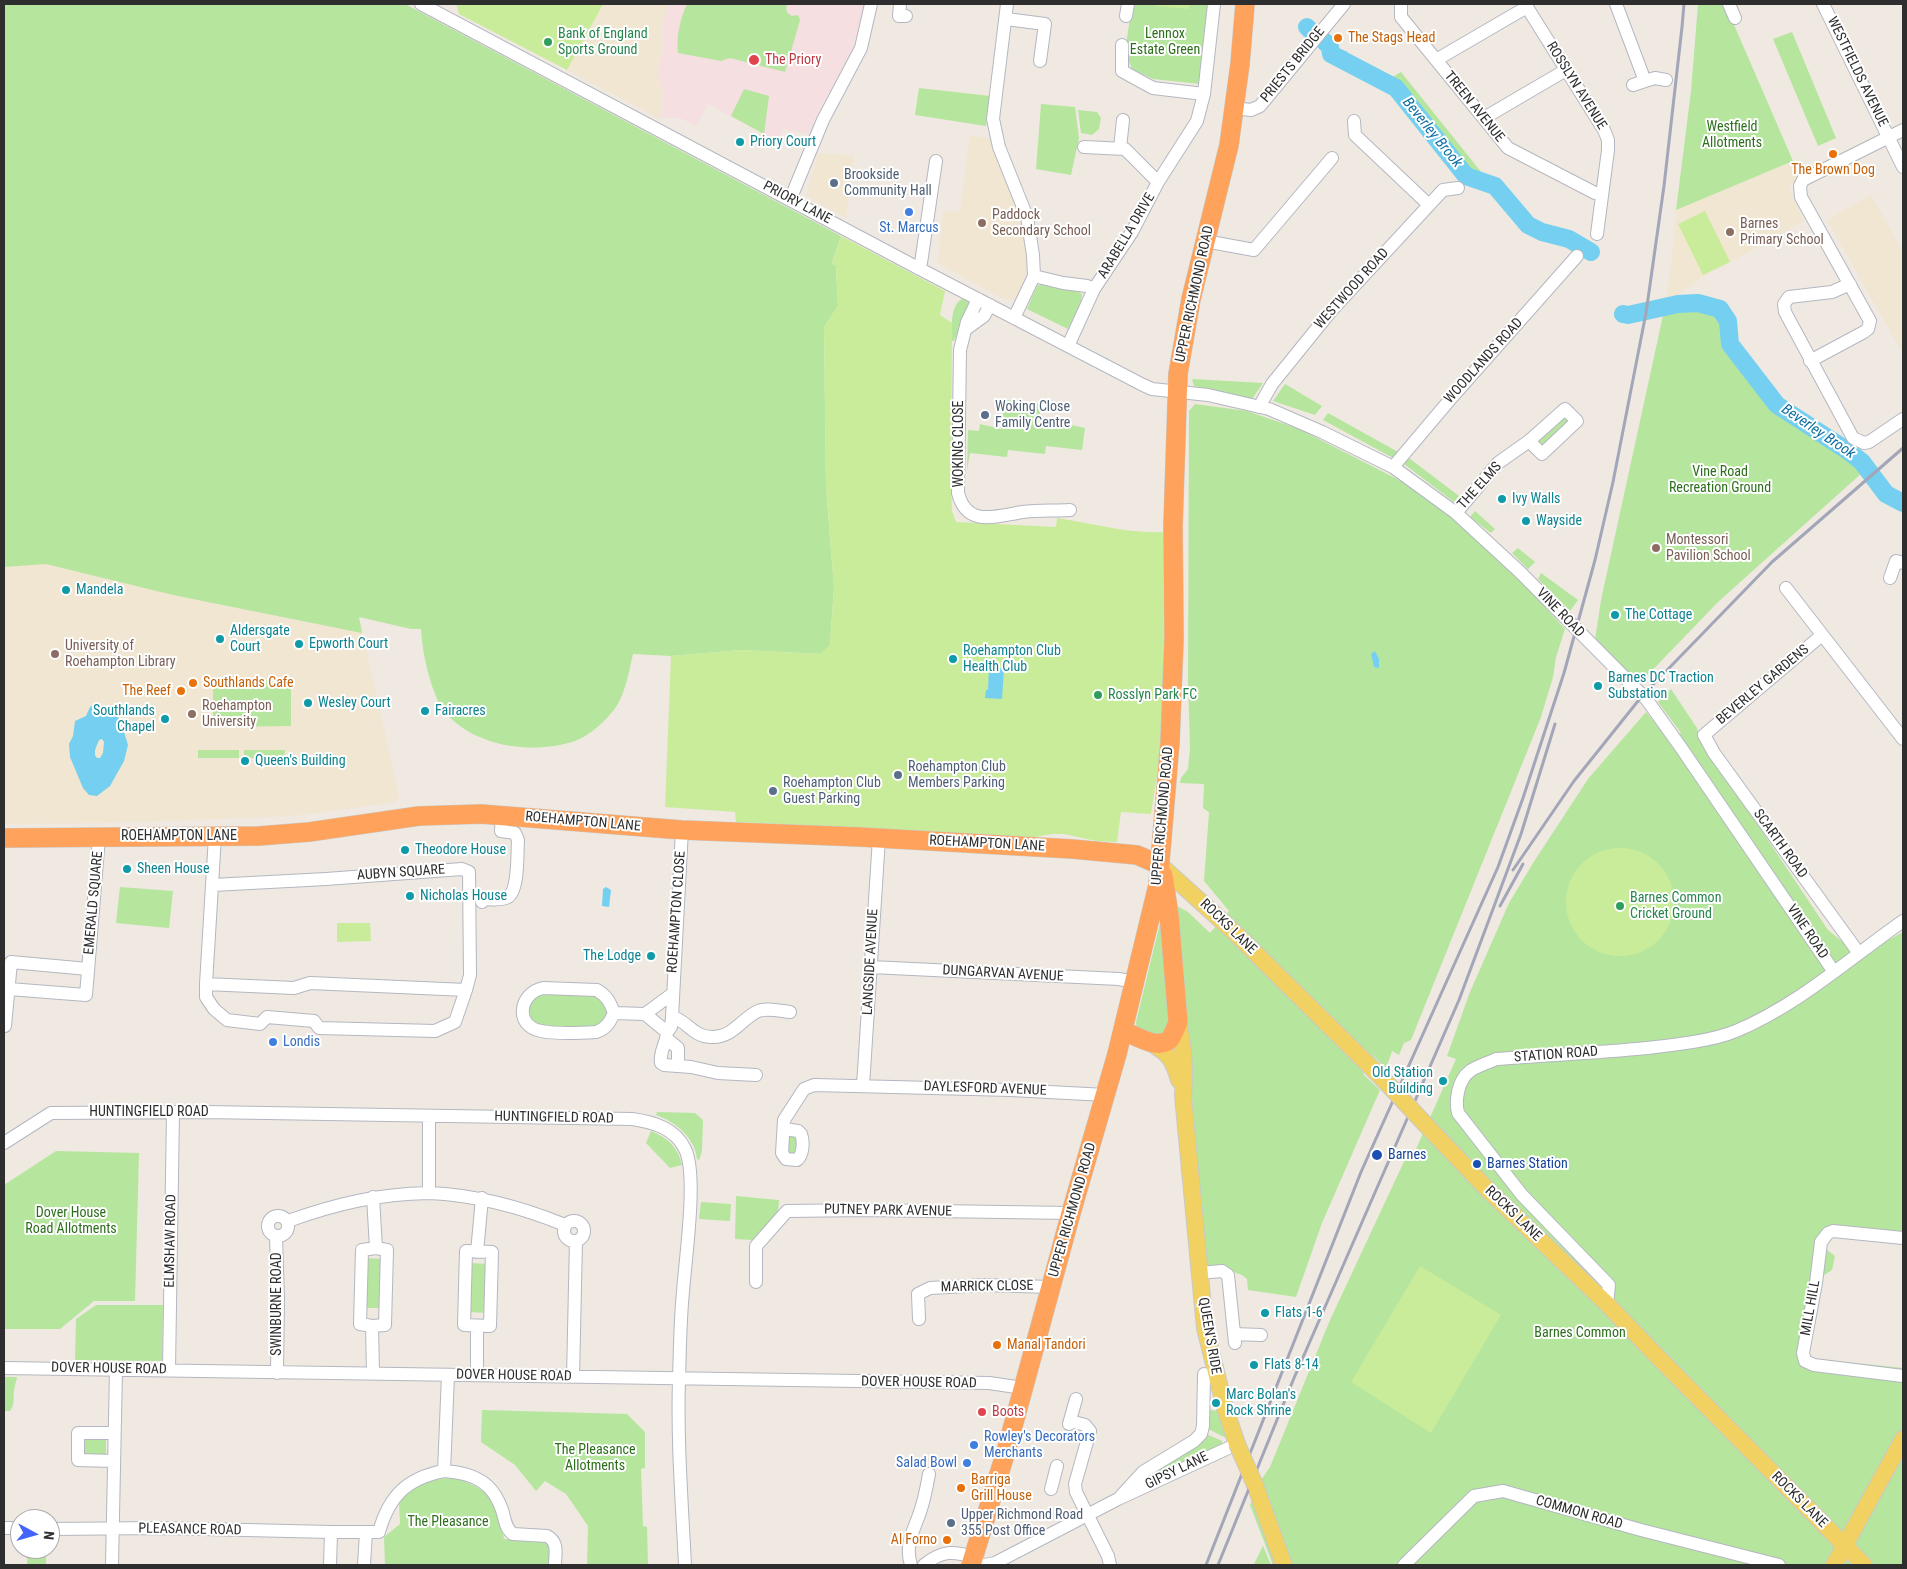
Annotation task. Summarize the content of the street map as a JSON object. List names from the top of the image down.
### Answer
{
  "streets": {
    "highway": ["UPPER RICHMOND ROAD", "ROEHAMPTON LANE", "QUEEN'S RIDE"],
    "main road": ["ROCKS LANE"],
    "street": [
      "PRIESTS BRIDGE",
      "WESTFIELDS AVENUE",
      "ROSSLYN AVENUE",
      "TREEN AVENUE",
      "PRIORY LANE",
      "ARABELLA DRIVE",
      "WESTWOOD ROAD",
      "WOODLANDS ROAD",
      "WOKING CLOSE",
      "THE ELMS",
      "VINE ROAD",
      "BEVERLEY GARDENS",
      "SCARTH ROAD",
      "AUBYN SQUARE",
      "EMERALD SQUARE",
      "ROEHAMPTON CLOSE",
      "LANGSIDE AVENUE",
      "DUNGARVAN AVENUE",
      "STATION ROAD",
      "DAYLESFORD AVENUE",
      "HUNTINGFIELD ROAD",
      "PUTNEY PARK AVENUE",
      "ELMSHAW ROAD",
      "MARRICK CLOSE",
      "SWINBURNE ROAD",
      "MILL HILL",
      "DOVER HOUSE ROAD",
      "GIPSY LANE",
      "COMMON ROAD",
      "PLEASANCE ROAD"
    ]
  },
  "crossings": [
    ["PRIESTS BRIDGE", "UPPER RICHMOND ROAD"],
    ["ROSSLYN AVENUE", "TREEN AVENUE"],
    ["PRIORY LANE", "ARABELLA DRIVE"],
    ["PRIORY LANE", "UPPER RICHMOND ROAD"],
    ["PRIORY LANE", "WOKING CLOSE"],
    ["PRIORY LANE", "VINE ROAD"],
    ["WESTWOOD ROAD", "VINE ROAD"],
    ["UPPER RICHMOND ROAD", "VINE ROAD"],
    ["UPPER RICHMOND ROAD", "ROEHAMPTON LANE"],
    ["UPPER RICHMOND ROAD", "ROCKS LANE"],
    ["UPPER RICHMOND ROAD", "DUNGARVAN AVENUE"],
    ["UPPER RICHMOND ROAD", "DAYLESFORD AVENUE"],
    ["UPPER RICHMOND ROAD", "PUTNEY PARK AVENUE"],
    ["UPPER RICHMOND ROAD", "MARRICK CLOSE"],
    ["UPPER RICHMOND ROAD", "QUEEN'S RIDE"],
    ["UPPER RICHMOND ROAD", "DOVER HOUSE ROAD"],
    ["UPPER RICHMOND ROAD", "GIPSY LANE"],
    ["WOODLANDS ROAD", "VINE ROAD"],
    ["THE ELMS", "VINE ROAD"],
    ["VINE ROAD", "STATION ROAD"],
    ["BEVERLEY GARDENS", "SCARTH ROAD"],
    ["ROEHAMPTON LANE", "AUBYN SQUARE"],
    ["ROEHAMPTON LANE", "EMERALD SQUARE"],
    ["ROEHAMPTON LANE", "ROEHAMPTON CLOSE"],
    ["ROEHAMPTON LANE", "ROCKS LANE"],
    ["ROEHAMPTON LANE", "LANGSIDE AVENUE"],
    ["ROEHAMPTON LANE", "QUEEN'S RIDE"],
    ["SCARTH ROAD", "STATION ROAD"],
    ["ROCKS LANE", "STATION ROAD"],
    ["ROCKS LANE", "QUEEN'S RIDE"],
    ["LANGSIDE AVENUE", "DUNGARVAN AVENUE"],
    ["LANGSIDE AVENUE", "DAYLESFORD AVENUE"],
    ["HUNTINGFIELD ROAD", "ELMSHAW ROAD"],
    ["HUNTINGFIELD ROAD", "DOVER HOUSE ROAD"],
    ["ELMSHAW ROAD", "DOVER HOUSE ROAD"],
    ["SWINBURNE ROAD", "DOVER HOUSE ROAD"],
    ["QUEEN'S RIDE", "GIPSY LANE"]
  ],
  "water": ["Beverley Brook"],
  "parks": [
    "Lennox Estate Green",
    "Westfield Allotments",
    "Vine Road Recreation Ground",
    "Dover House Road Allotments",
    "Barnes Common",
    "The Pleasance Allotments",
    "The Pleasance"
  ],
  "places": [
    "The Stags Head",
    "Bank of England Sports Ground",
    "The Priory",
    "Priory Court",
    "The Brown Dog",
    "Brookside Community Hall",
    "St. Marcus",
    "Paddock Secondary School",
    "Barnes Primary School",
    "Woking Close Family Centre",
    "Ivy Walls",
    "Wayside",
    "Montessori Pavilion School",
    "Mandela",
    "The Cottage",
    "Aldersgate Court",
    "Epworth Court",
    "University of Roehampton Library",
    "Roehampton Club Health Club",
    "Southlands Cafe",
    "Barnes DC Traction Substation",
    "The Reef",
    "Rosslyn Park FC",
    "Wesley Court",
    "Fairacres",
    "Roehampton University",
    "Southlands Chapel",
    "Queen's Building",
    "Roehampton Club Members Parking",
    "Roehampton Club Guest Parking",
    "Theodore House",
    "Sheen House",
    "Nicholas House",
    "Barnes Common Cricket Ground",
    "The Lodge",
    "Londis",
    "Old Station Building",
    "Barnes",
    "Barnes Station",
    "Flats 1-6",
    "Manal Tandori",
    "Flats 8-14",
    "Marc Bolan's Rock Shrine",
    "Boots",
    "Rowley's Decorators Merchants",
    "Salad Bowl",
    "Barriga Grill House",
    "Upper Richmond Road 355 Post Office",
    "Al Forno"
  ],
  "north": "right"
}
